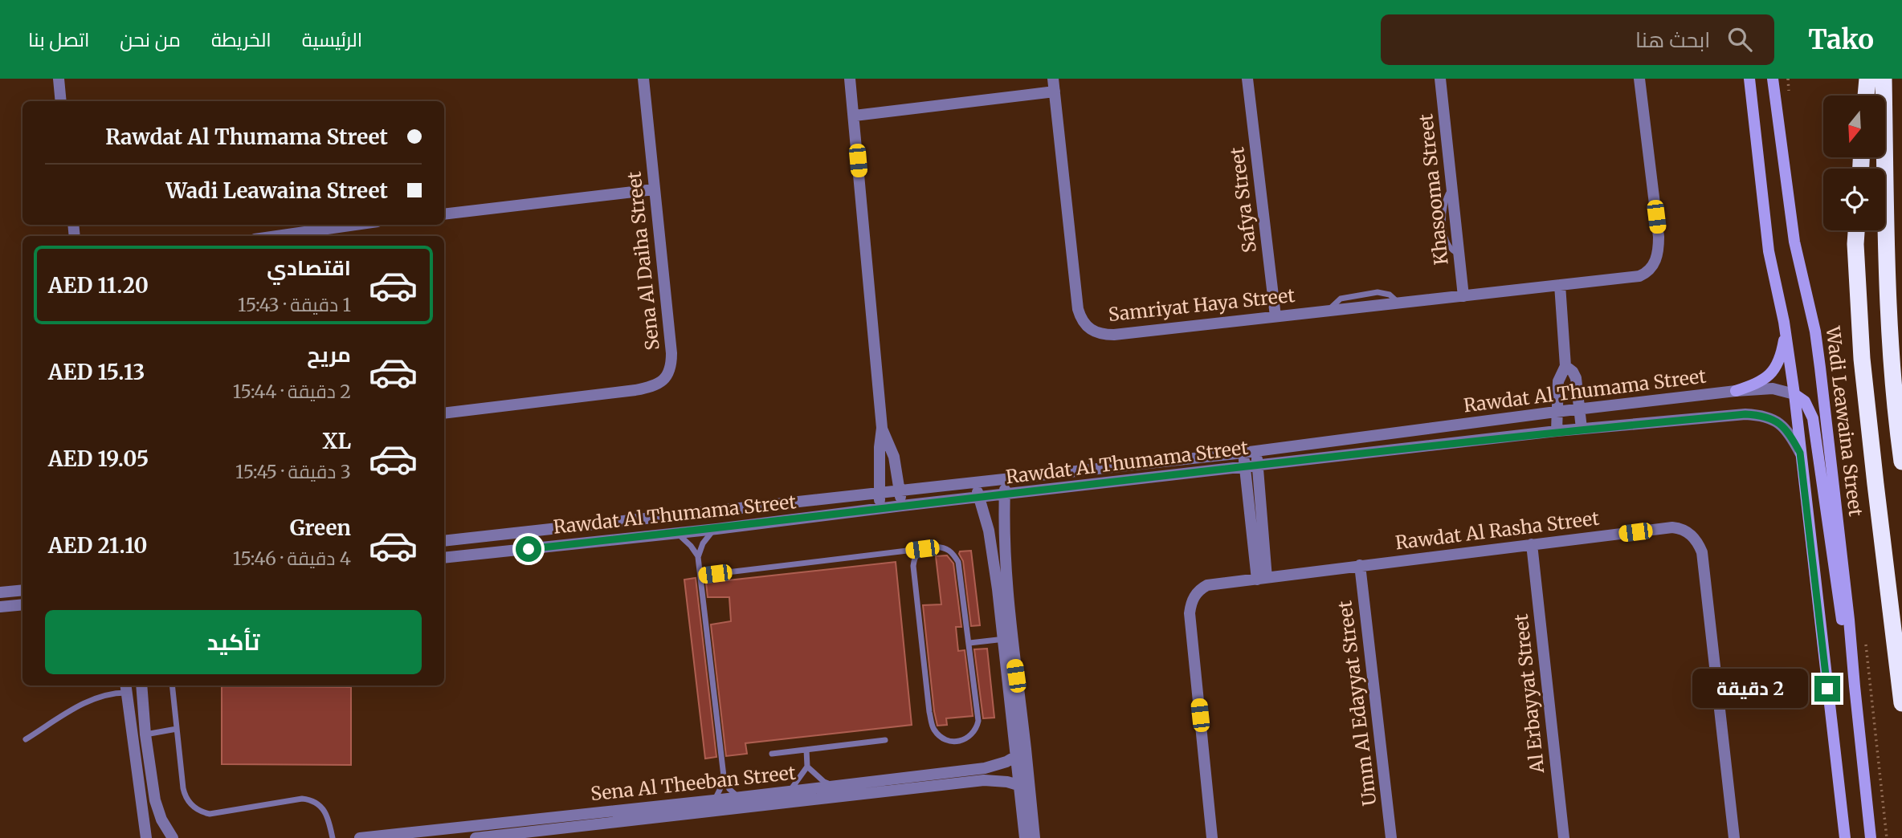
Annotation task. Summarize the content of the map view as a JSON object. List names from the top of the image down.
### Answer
{
  "streets": {
    "main road": ["Wadi Leawaina Street"],
    "street": [
      "Khasooma Street",
      "Safya Street",
      "Sena Al Daiha Street",
      "Samriyat Haya Street",
      "Rawdat Al Thumama Street",
      "Rawdat Al Rasha Street",
      "Al Erbayyat Street",
      "Umm Al Edayyat Street",
      "Sena Al Theeban Street"
    ]
  },
  "crossings": [
    ["Khasooma Street", "Samriyat Haya Street"],
    ["Safya Street", "Samriyat Haya Street"],
    ["Rawdat Al Rasha Street", "Al Erbayyat Street"],
    ["Rawdat Al Rasha Street", "Umm Al Edayyat Street"]
  ],
  "north": "bottom",
  "page": {
    "header": "Tako",
    "search": "ابحث هنا",
    "nav": [
      "الرئيسية",
      "الخريطة",
      "من نحن",
      "اتصل بنا"
    ],
    "banner": ["Rawdat Al Thumama Street", "Wadi Leawaina Street"],
    "list": [
      {
        "name": "اقتصادي",
        "note": "1 دقيقة · 15:43",
        "value": "AED 11.20"
      },
      {
        "name": "مريح",
        "note": "2 دقيقة · 15:44",
        "value": "AED 15.13"
      },
      {
        "name": "XL",
        "note": "3 دقيقة · 15:45",
        "value": "AED 19.05"
      },
      {
        "name": "Green",
        "note": "4 دقيقة · 15:46",
        "value": "AED 21.10"
      }
    ],
    "buttons": "تأكيد",
    "bubble": "2 دقيقة"
  }
}
